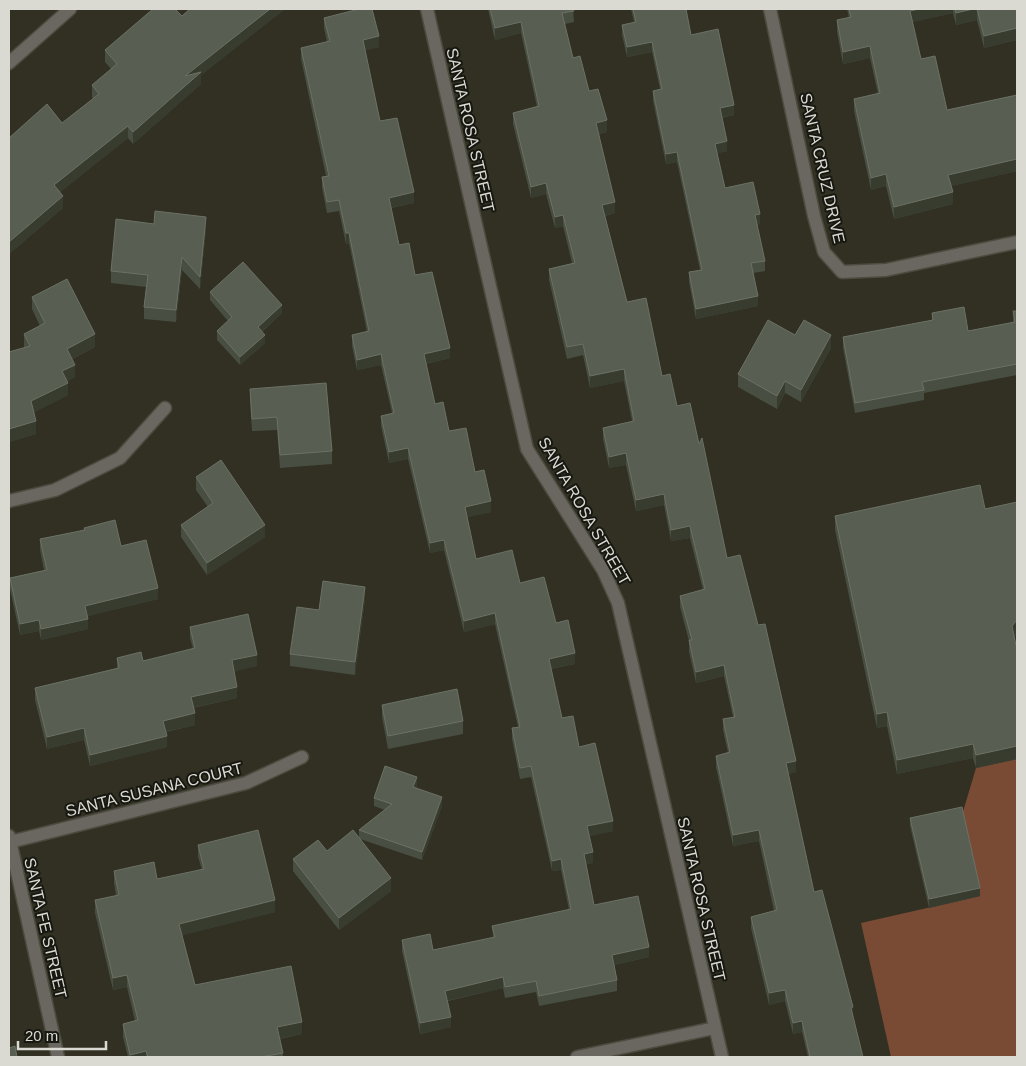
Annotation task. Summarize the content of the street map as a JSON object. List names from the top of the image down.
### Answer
{
  "streets": {
    "street": [
      "SANTA ROSA STREET",
      "SANTA CRUZ DRIVE",
      "SANTA SUSANA COURT",
      "SANTA FE STREET"
    ]
  },
  "crossings": [
    ["SANTA SUSANA COURT", "SANTA FE STREET"]
  ],
  "scale_bar": "20 m"
}
